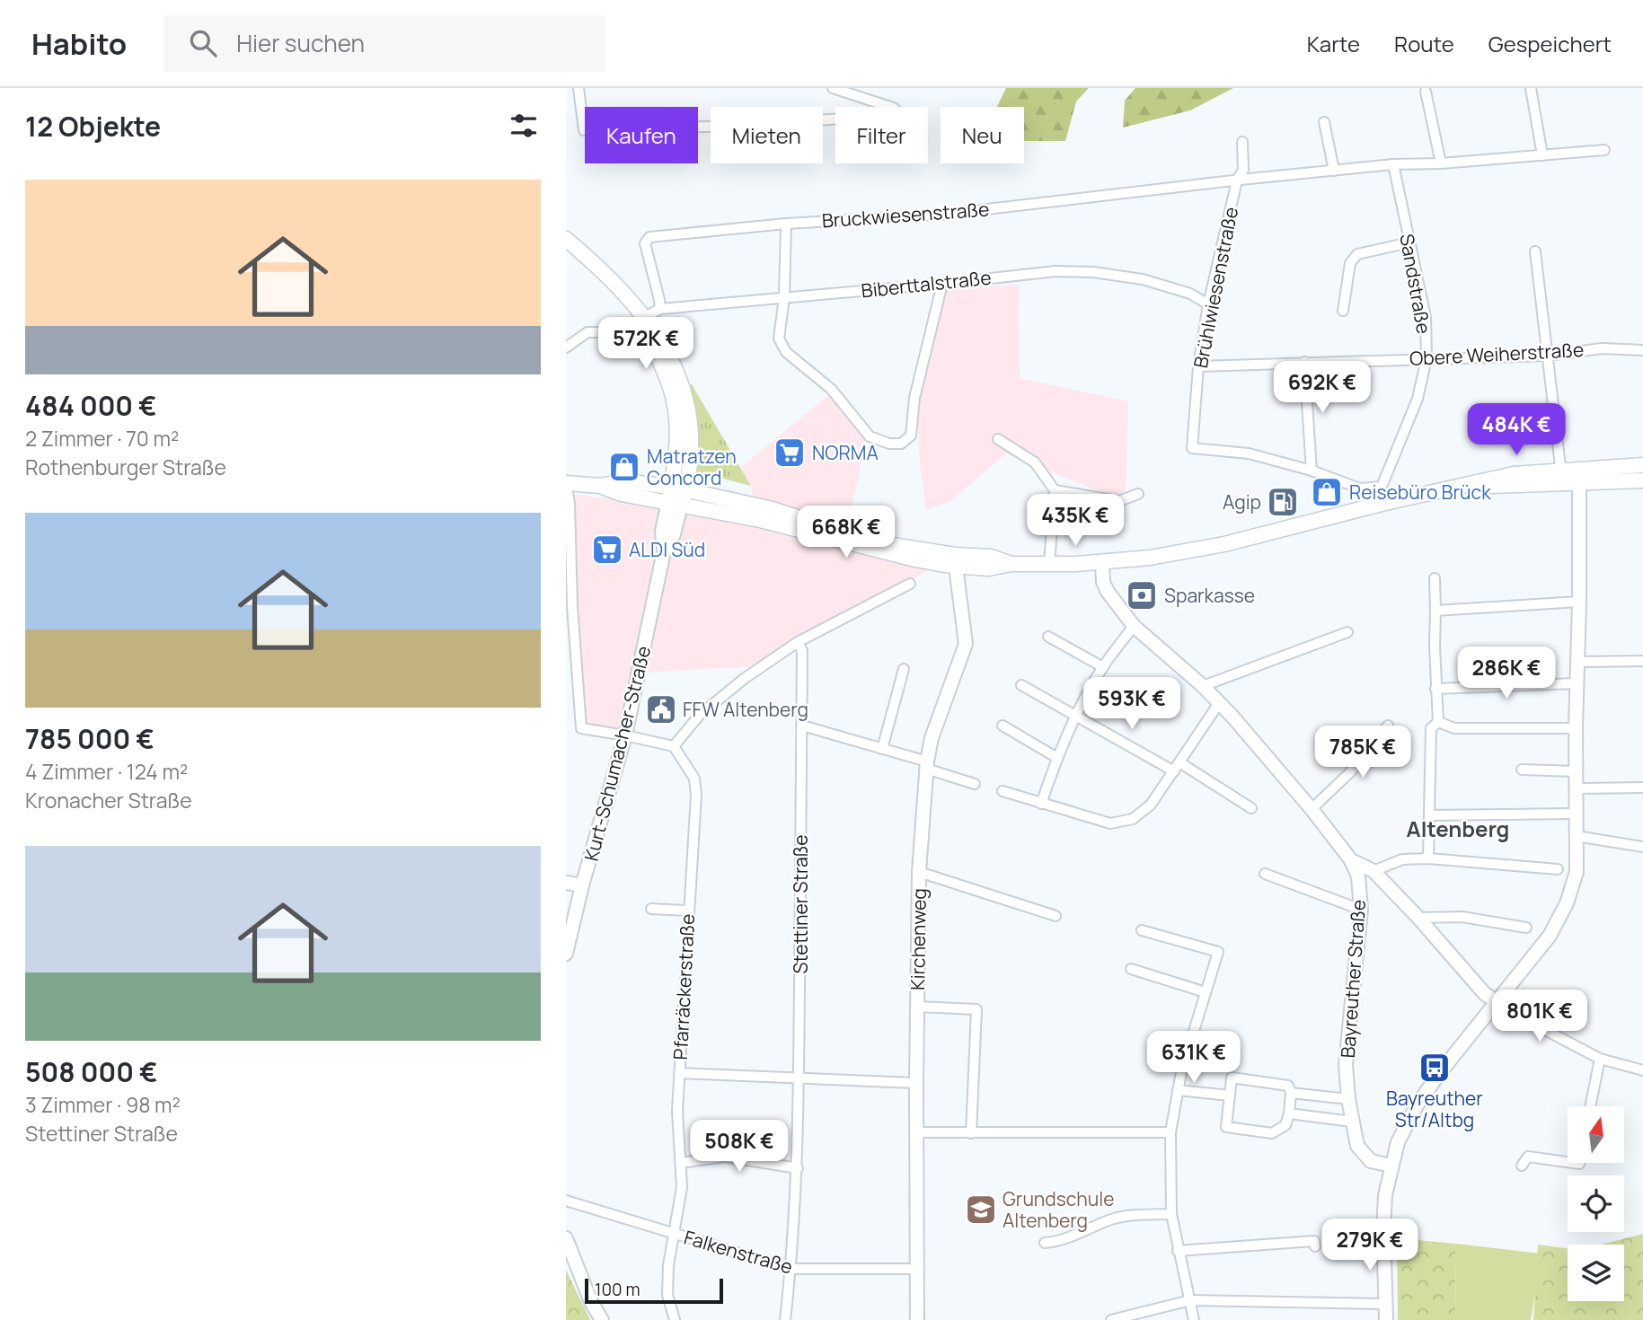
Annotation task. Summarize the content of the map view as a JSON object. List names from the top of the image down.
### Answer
{
  "streets": {
    "street": [
      "Bruckwiesenstraße",
      "Biberttalstraße",
      "Sandstraße",
      "Brühlwiesenstraße",
      "Obere Weiherstraße",
      "Kurt-Schumacher-Straße",
      "Stettiner Straße",
      "Kirchenweg",
      "Bayreuther Straße",
      "Pfarräckerstraße",
      "Falkenstraße"
    ]
  },
  "crossings": [
    ["Bruckwiesenstraße", "Biberttalstraße"],
    ["Bruckwiesenstraße", "Sandstraße"],
    ["Bruckwiesenstraße", "Brühlwiesenstraße"],
    ["Biberttalstraße", "Brühlwiesenstraße"],
    ["Sandstraße", "Brühlwiesenstraße"],
    ["Sandstraße", "Obere Weiherstraße"],
    ["Brühlwiesenstraße", "Obere Weiherstraße"],
    ["Stettiner Straße", "Falkenstraße"],
    ["Kirchenweg", "Falkenstraße"],
    ["Pfarräckerstraße", "Falkenstraße"]
  ],
  "districts": ["Altenberg"],
  "places": {
    "supermarket": ["NORMA", "ALDI Süd"],
    "shop": ["Matratzen Concord", "Reisebüro Brück"],
    "fuel station": ["Agip"],
    "bank": ["Sparkasse"],
    "public building": ["FFW Altenberg"],
    "bus stop": ["Bayreuther Str/Altbg"],
    "school or university": ["Grundschule Altenberg"]
  },
  "scale_bar": "100 m",
  "north": "top",
  "page": {
    "header": "Habito",
    "search": "Hier suchen",
    "nav": ["Karte", "Route", "Gespeichert"],
    "heading": "12 Objekte",
    "chip": [
      "Kaufen",
      "Mieten",
      "Filter",
      "Neu"
    ],
    "list": [
      {
        "name": "484 000 €",
        "note": "2 Zimmer · 70 m² · Rothenburger Straße"
      },
      {
        "name": "785 000 €",
        "note": "4 Zimmer · 124 m² · Kronacher Straße"
      },
      {
        "name": "508 000 €",
        "note": "3 Zimmer · 98 m² · Stettiner Straße"
      }
    ],
    "price": [
      "572K €",
      "692K €",
      "484K €",
      "435K €",
      "668K €",
      "286K €",
      "593K €",
      "785K €",
      "801K €",
      "631K €",
      "508K €",
      "279K €"
    ],
    "scale": "100 m"
  }
}
